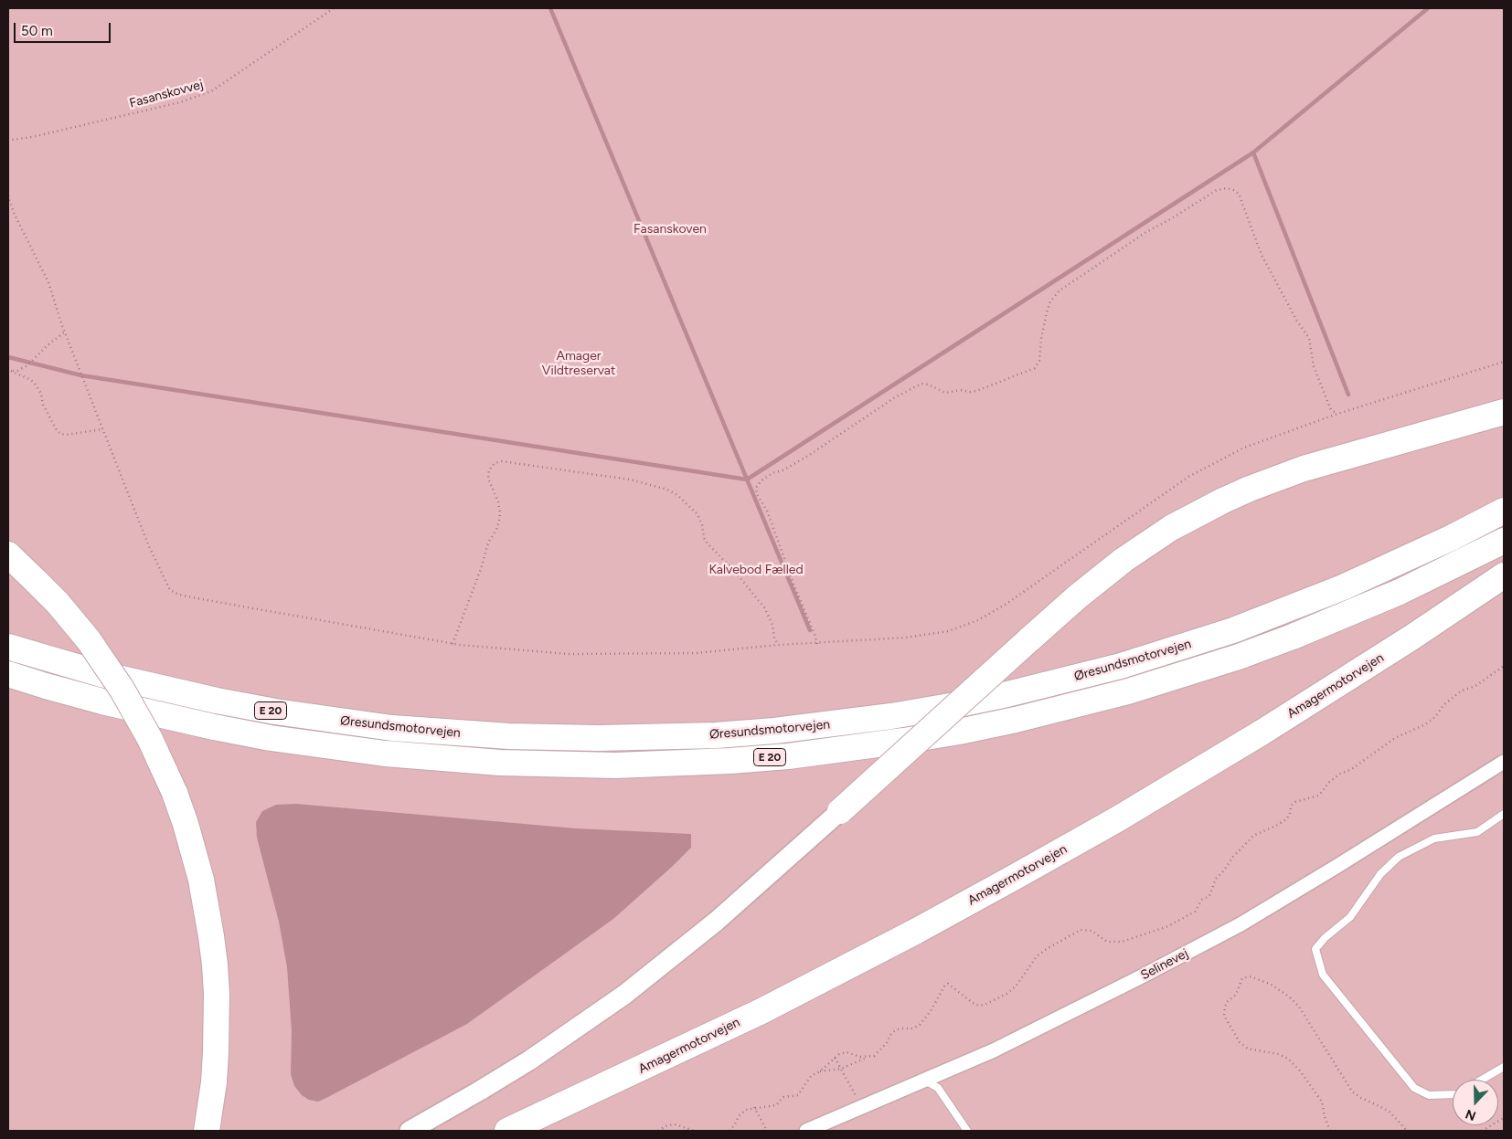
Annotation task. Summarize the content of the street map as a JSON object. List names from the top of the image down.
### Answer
{
  "streets": {
    "highway": ["Øresundsmotorvejen", "Amagermotorvejen", "E 20"],
    "street": ["Selinevej"],
    "path": ["Fasanskovvej"]
  },
  "parks": ["Fasanskoven", "Amager Vildtreservat", "Kalvebod Fælled"],
  "scale_bar": "50 m",
  "north": "bottom"
}
